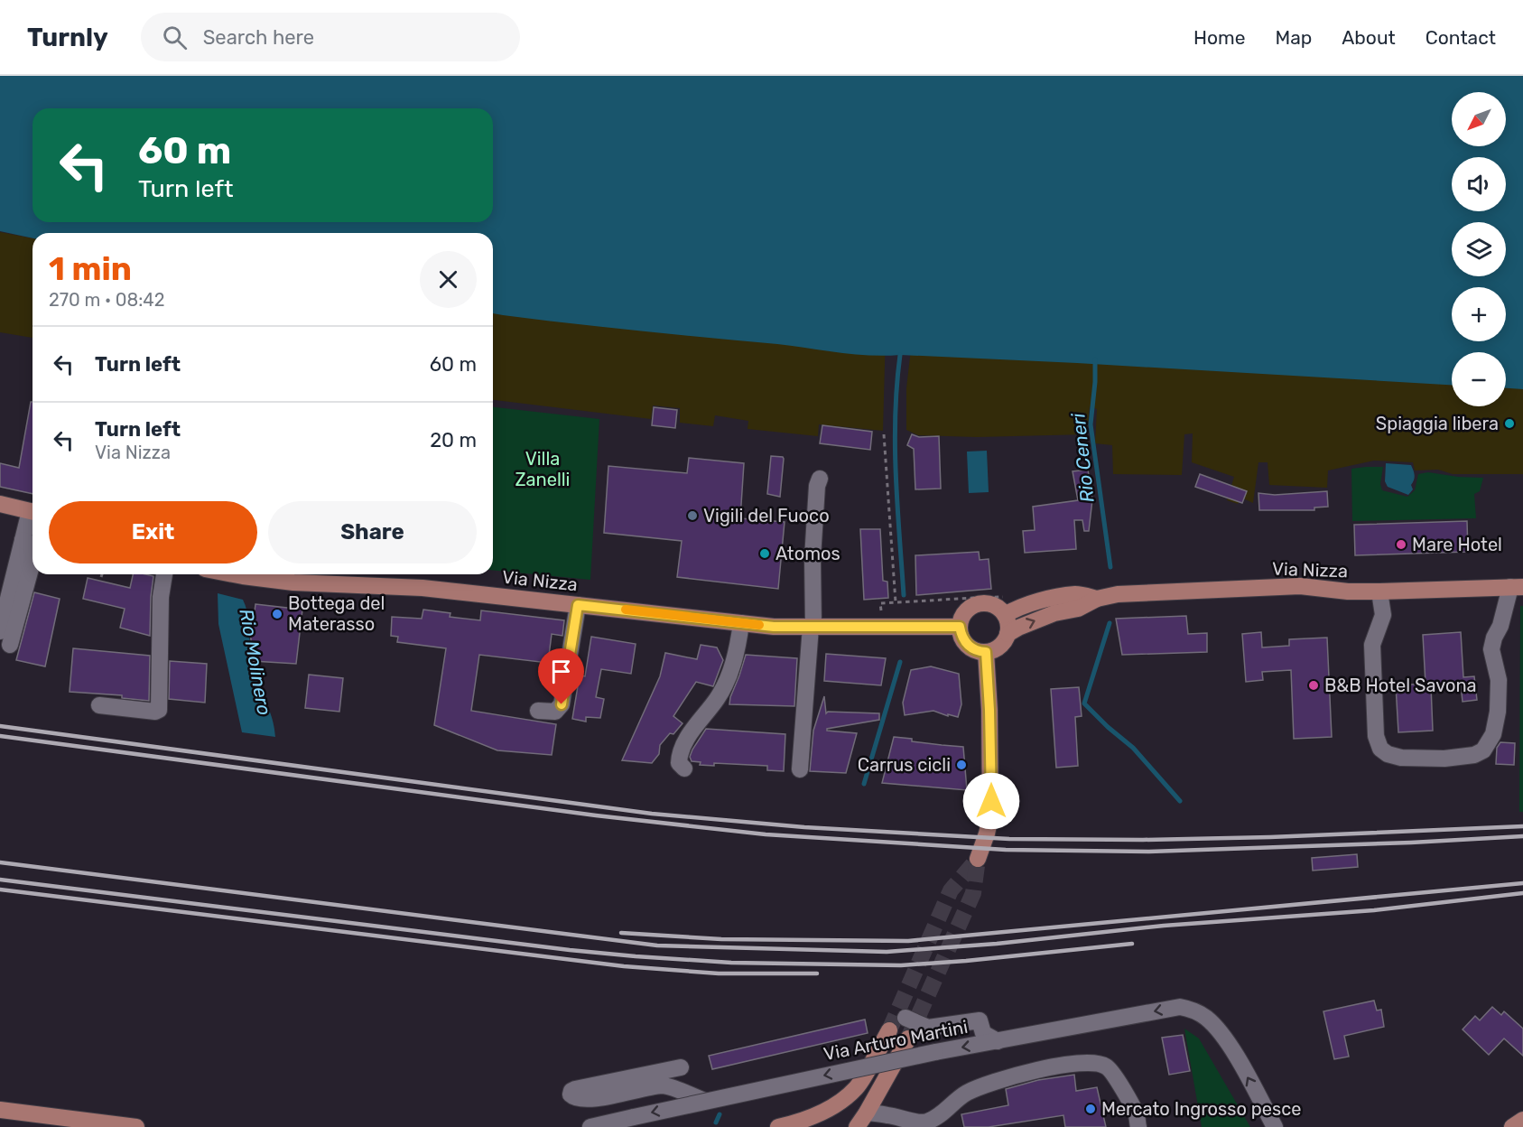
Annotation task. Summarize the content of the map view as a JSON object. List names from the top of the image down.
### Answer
{
  "streets": {
    "main road": ["Via Nizza"],
    "street": ["Via Arturo Martini"]
  },
  "one_way": ["Via Arturo Martini"],
  "water": ["Rio Ceneri", "Rio Molinero"],
  "parks": ["Villa Zanelli"],
  "places": [
    "Spiaggia libera",
    "Vigili del Fuoco",
    "Mare Hotel",
    "Atomos",
    "Bottega del Materasso",
    "B&B Hotel Savona",
    "Carrus cicli",
    "Mercato Ingrosso pesce"
  ],
  "north": "bottom left",
  "page": {
    "header": "Turnly",
    "search": "Search here",
    "nav": [
      "Home",
      "Map",
      "About",
      "Contact"
    ],
    "map_buttons": ["+", "−"],
    "turn": ["60 m", "Turn left"],
    "heading": ["1 min", "270 m · 08:42"],
    "list": [
      {
        "name": "Turn left",
        "value": "60 m"
      },
      {
        "name": "Turn left",
        "note": "Via Nizza",
        "value": "20 m"
      }
    ],
    "buttons": ["Exit", "Share"]
  }
}
